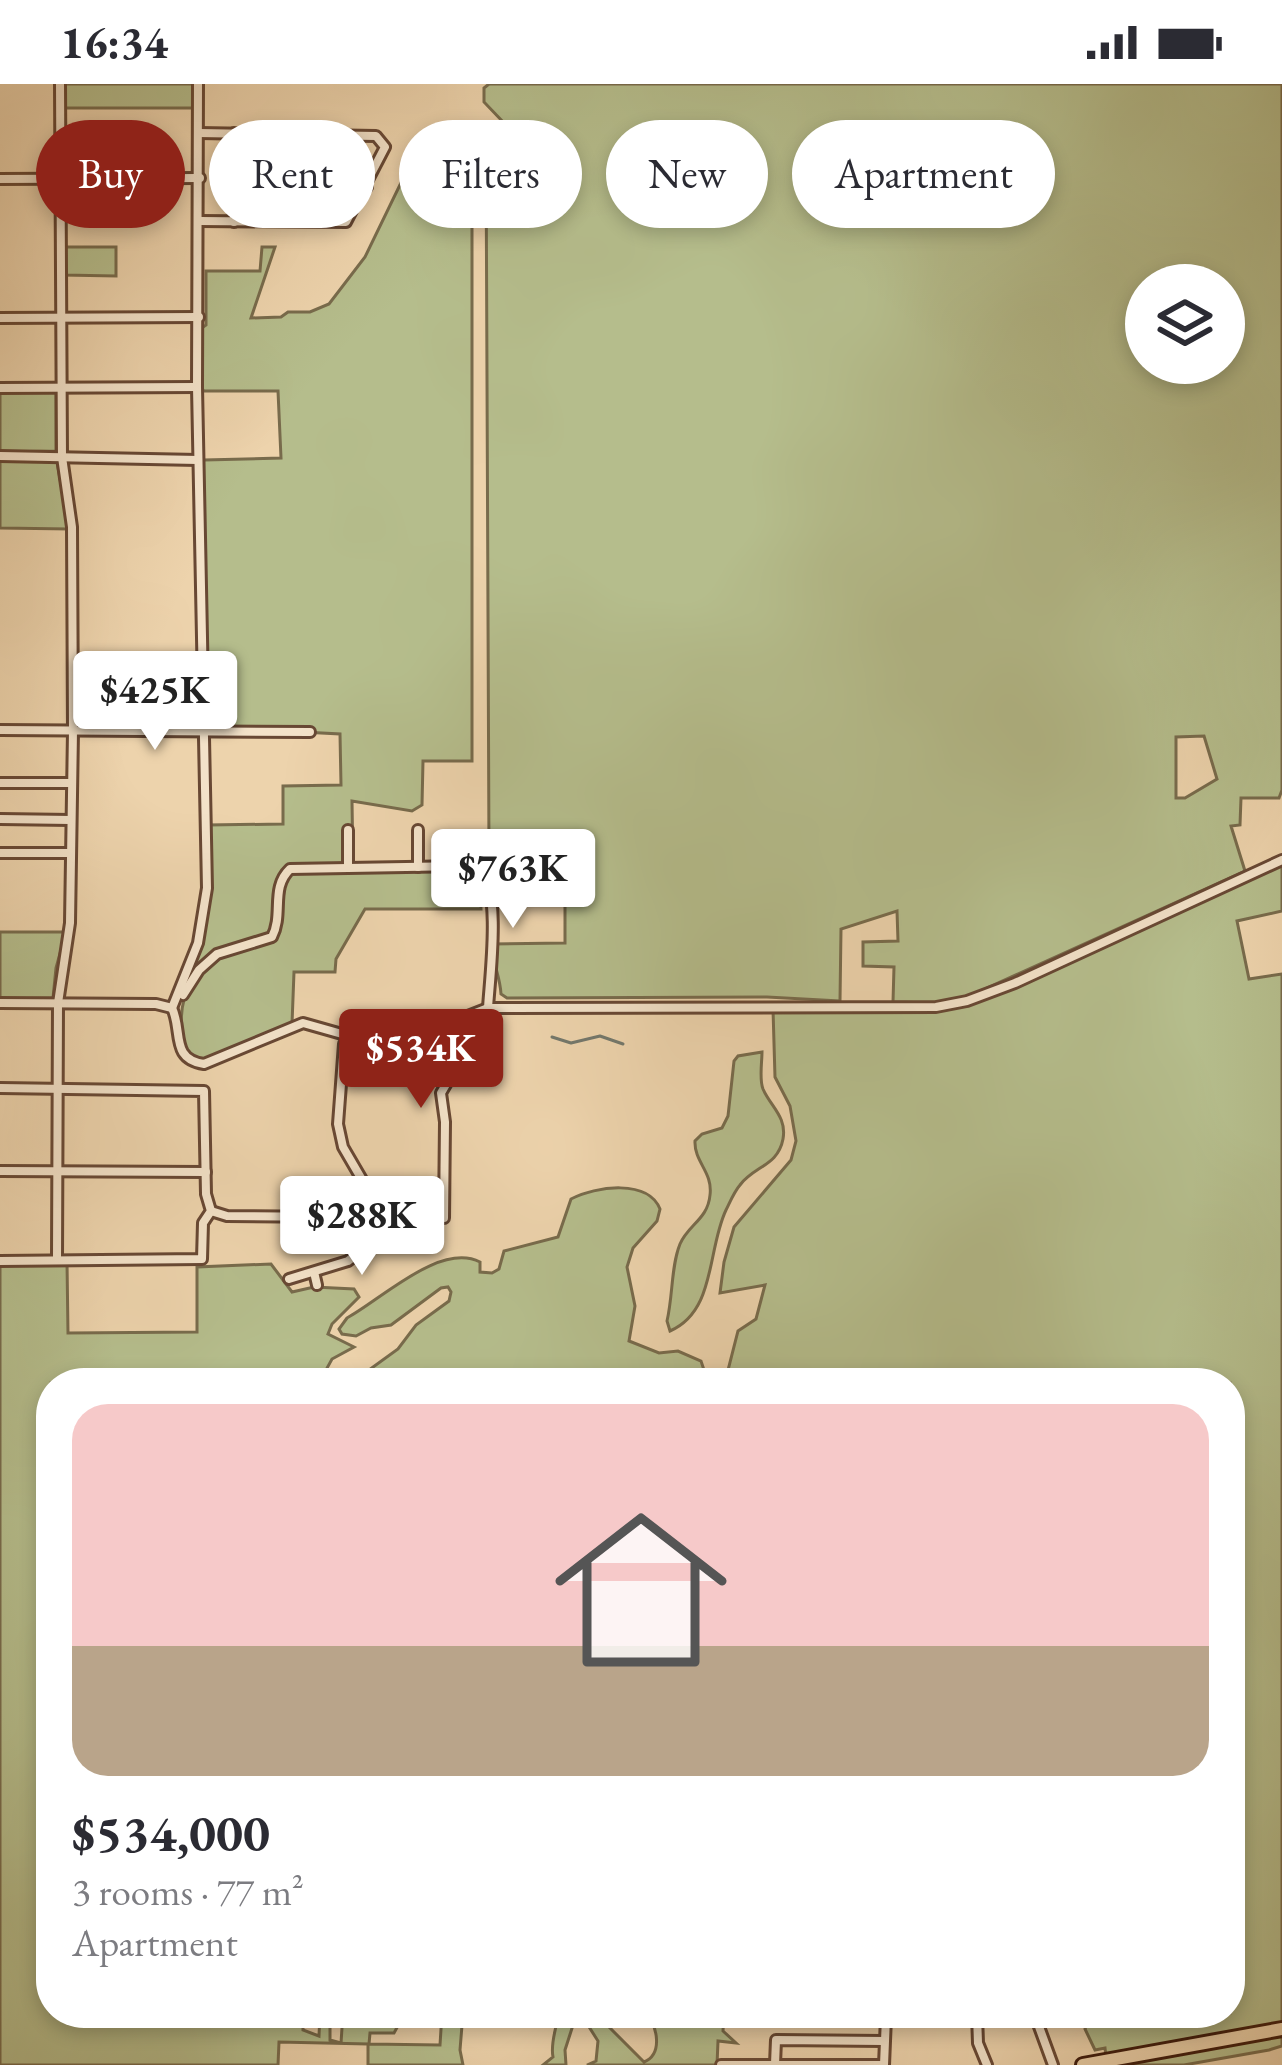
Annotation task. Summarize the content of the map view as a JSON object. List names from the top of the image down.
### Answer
{
  "page": {
    "status": "16:34",
    "chip": [
      "Buy",
      "Rent",
      "Filters",
      "New",
      "Apartment"
    ],
    "price": [
      "$425K",
      "$763K",
      "$534K",
      "$288K"
    ],
    "list": [
      {
        "name": "$534,000",
        "note": "3 rooms · 77 m² · Apartment"
      }
    ]
  }
}
